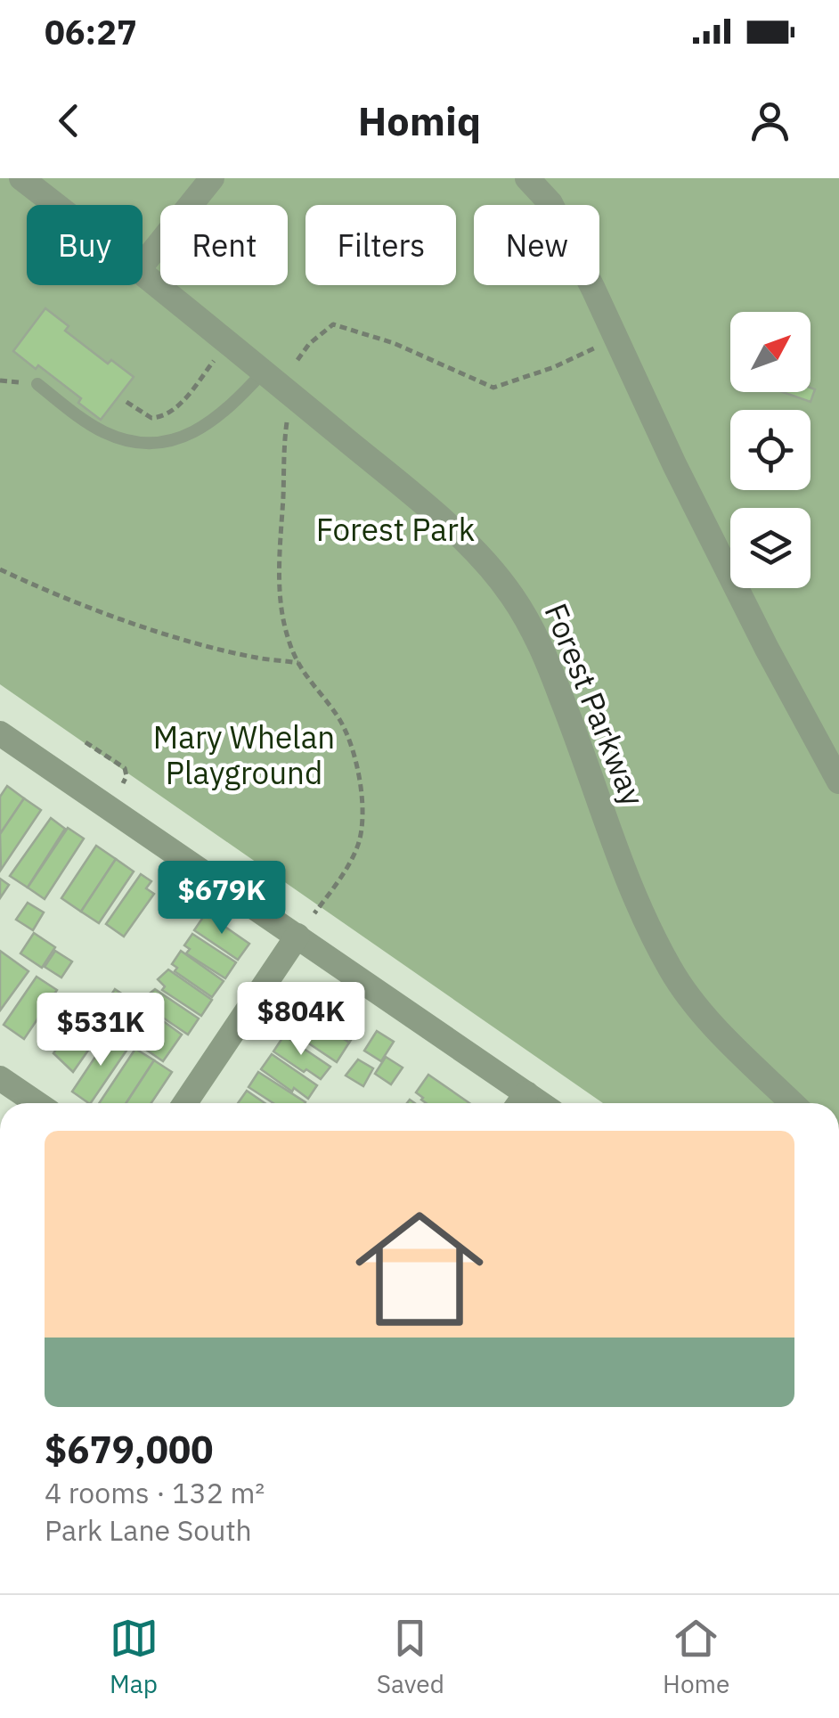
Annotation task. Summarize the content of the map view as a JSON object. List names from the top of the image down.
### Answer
{
  "streets": {
    "street": ["Forest Parkway"]
  },
  "parks": ["Forest Park", "Mary Whelan Playground"],
  "north": "top right",
  "page": {
    "status": "06:27",
    "header": "Homiq",
    "chip": [
      "Buy",
      "Rent",
      "Filters",
      "New"
    ],
    "price": ["$679K", "$804K", "$531K"],
    "list": [
      {
        "name": "$679,000",
        "note": "4 rooms · 132 m² · Park Lane South"
      }
    ],
    "tabs": ["Map", "Saved", "Home"]
  }
}
